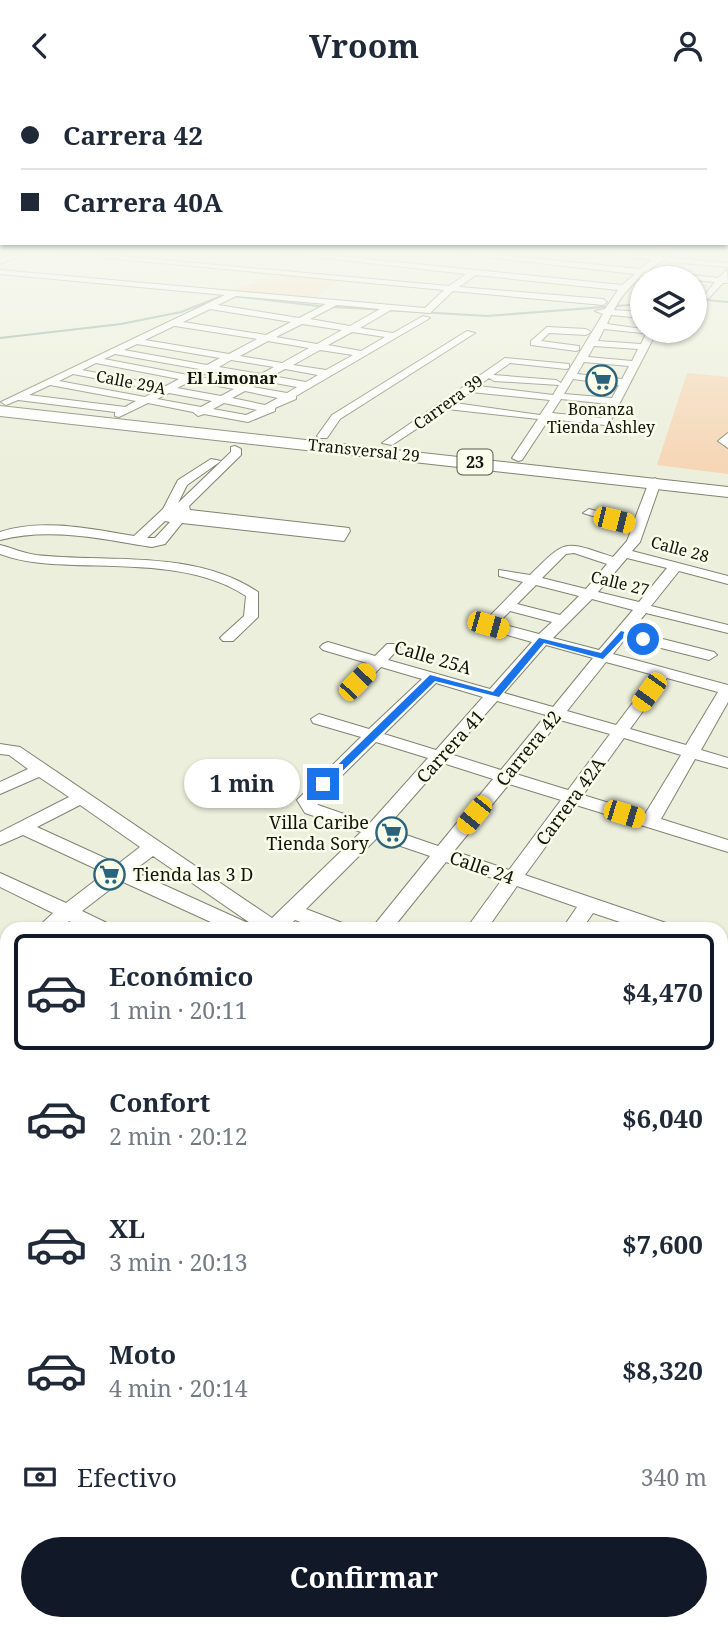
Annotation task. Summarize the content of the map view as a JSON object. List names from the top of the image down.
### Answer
{
  "streets": {
    "highway": ["Transversal 29", "23"],
    "street": [
      "Calle 29A",
      "Carrera 39",
      "Calle 28",
      "Calle 27",
      "Calle 25A",
      "Carrera 41",
      "Carrera 42",
      "Carrera 42A",
      "Calle 24"
    ]
  },
  "crossings": [
    ["Calle 29A", "Transversal 29"],
    ["Carrera 39", "Transversal 29"],
    ["Transversal 29", "Carrera 41"],
    ["Calle 28", "Calle 27"],
    ["Calle 28", "Carrera 41"],
    ["Calle 28", "Carrera 42"],
    ["Calle 27", "Carrera 41"],
    ["Calle 27", "Carrera 42"],
    ["Calle 25A", "Carrera 41"],
    ["Calle 25A", "Carrera 42"],
    ["Calle 25A", "Carrera 42A"],
    ["Carrera 41", "Calle 24"],
    ["Carrera 42", "Calle 24"],
    ["Carrera 42A", "Calle 24"]
  ],
  "districts": ["El Limonar"],
  "places": {
    "supermarket": ["Bonanza Tienda Ashley", "Villa Caribe Tienda Sory", "Tienda las 3 D"]
  },
  "page": {
    "header": "Vroom",
    "banner": ["Carrera 42", "Carrera 40A"],
    "bubble": "1 min",
    "list": [
      {
        "name": "Económico",
        "note": "1 min · 20:11",
        "value": "$4,470"
      },
      {
        "name": "Confort",
        "note": "2 min · 20:12",
        "value": "$6,040"
      },
      {
        "name": "XL",
        "note": "3 min · 20:13",
        "value": "$7,600"
      },
      {
        "name": "Moto",
        "note": "4 min · 20:14",
        "value": "$8,320"
      }
    ],
    "pay": ["Efectivo", "340 m"],
    "buttons": "Confirmar"
  }
}
